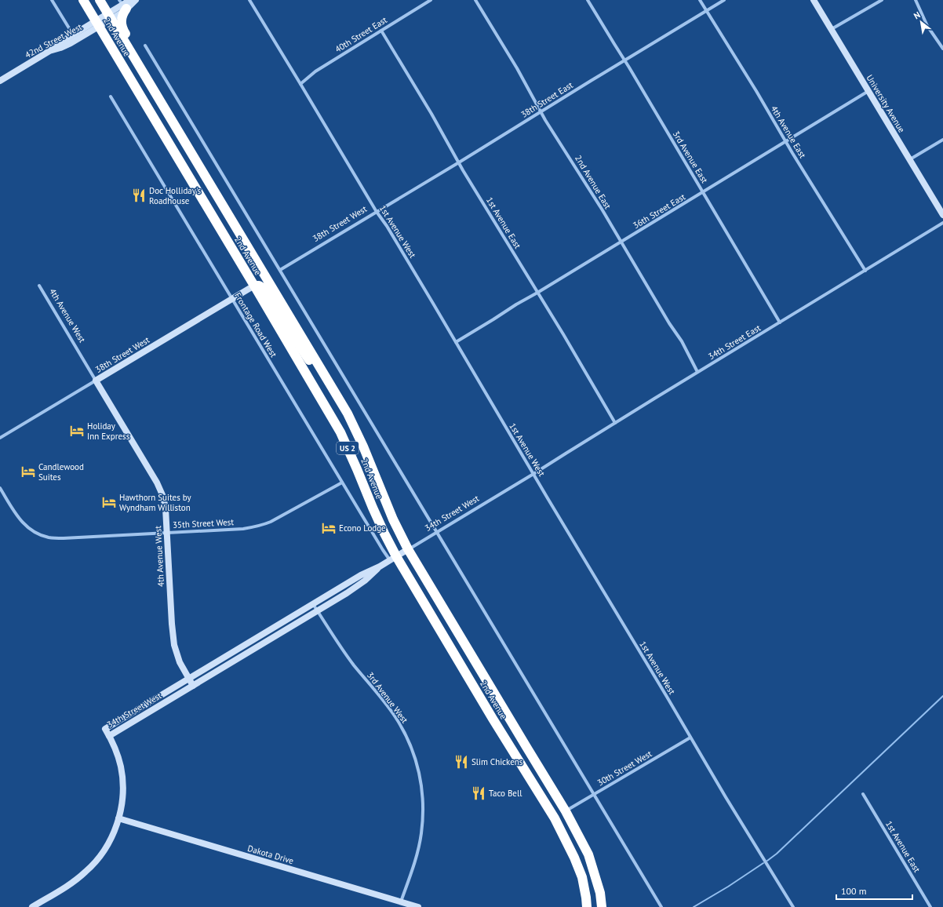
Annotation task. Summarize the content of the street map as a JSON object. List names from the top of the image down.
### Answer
{
  "streets": {
    "highway": ["2nd Avenue", "US 2"],
    "street": [
      "40th Street East",
      "42nd Street West",
      "38th Street East",
      "University Avenue",
      "4th Avenue East",
      "3rd Avenue East",
      "2nd Avenue East",
      "36th Street East",
      "1st Avenue East",
      "38th Street West",
      "1st Avenue West",
      "4th Avenue West",
      "Frontage Road West",
      "34th Street East",
      "34th Street West",
      "35th Street West",
      "3rd Avenue West",
      "30th Street West",
      "Dakota Drive"
    ]
  },
  "crossings": [
    ["40th Street East", "1st Avenue East"],
    ["40th Street East", "1st Avenue West"],
    ["2nd Avenue", "42nd Street West"],
    ["2nd Avenue", "38th Street West"],
    ["2nd Avenue", "Frontage Road West"],
    ["2nd Avenue", "34th Street West"],
    ["2nd Avenue", "30th Street West"],
    ["38th Street East", "4th Avenue East"],
    ["38th Street East", "3rd Avenue East"],
    ["38th Street East", "2nd Avenue East"],
    ["38th Street East", "1st Avenue East"],
    ["38th Street East", "38th Street West"],
    ["38th Street East", "1st Avenue West"],
    ["University Avenue", "36th Street East"],
    ["4th Avenue East", "36th Street East"],
    ["4th Avenue East", "34th Street East"],
    ["3rd Avenue East", "36th Street East"],
    ["3rd Avenue East", "34th Street East"],
    ["2nd Avenue East", "36th Street East"],
    ["2nd Avenue East", "34th Street East"],
    ["36th Street East", "1st Avenue East"],
    ["36th Street East", "1st Avenue West"],
    ["1st Avenue East", "34th Street East"],
    ["38th Street West", "1st Avenue West"],
    ["38th Street West", "4th Avenue West"],
    ["38th Street West", "Frontage Road West"],
    ["1st Avenue West", "34th Street East"],
    ["1st Avenue West", "34th Street West"],
    ["1st Avenue West", "30th Street West"],
    ["4th Avenue West", "34th Street West"],
    ["4th Avenue West", "35th Street West"],
    ["Frontage Road West", "34th Street West"],
    ["Frontage Road West", "35th Street West"],
    ["34th Street East", "34th Street West"],
    ["34th Street West", "3rd Avenue West"],
    ["3rd Avenue West", "Dakota Drive"]
  ],
  "places": {
    "restaurant": ["Doc Holliday's Roadhouse", "Slim Chickens", "Taco Bell"],
    "hotel": [
      "Holiday Inn Express",
      "Candlewood Suites",
      "Hawthorn Suites by Wyndham Williston",
      "Econo Lodge"
    ]
  },
  "scale_bar": "100 m",
  "north": "top left"
}
